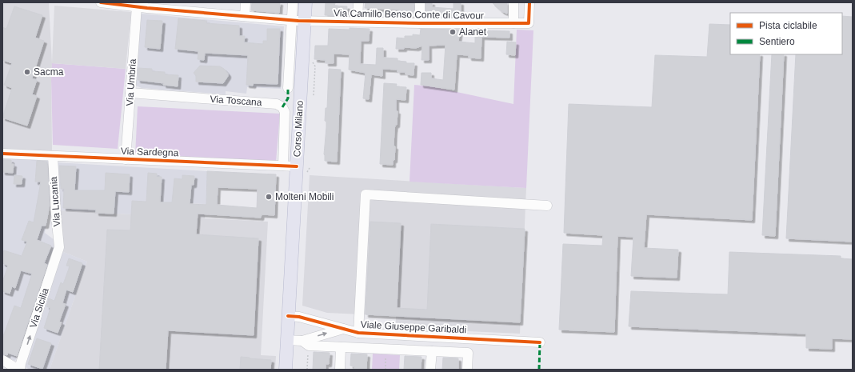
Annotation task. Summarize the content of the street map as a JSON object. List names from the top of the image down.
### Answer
{
  "streets": {
    "main road": ["Corso Milano"],
    "street": [
      "Via Camillo Benso Conte di Cavour",
      "Via Umbria",
      "Via Toscana",
      "Via Sardegna",
      "Via Lucania",
      "Via Sicilia",
      "Viale Giuseppe Garibaldi"
    ]
  },
  "crossings": [
    ["Via Camillo Benso Conte di Cavour", "Via Umbria"],
    ["Via Camillo Benso Conte di Cavour", "Corso Milano"],
    ["Via Umbria", "Via Toscana"],
    ["Via Umbria", "Via Sardegna"],
    ["Via Toscana", "Via Sardegna"],
    ["Corso Milano", "Via Sardegna"],
    ["Corso Milano", "Viale Giuseppe Garibaldi"],
    ["Via Sardegna", "Via Lucania"],
    ["Via Lucania", "Via Sicilia"]
  ],
  "one_way": ["Via Sicilia"],
  "places": ["Alanet", "Sacma", "Molteni Mobili"],
  "legend": ["Pista ciclabile", "Sentiero"]
}
